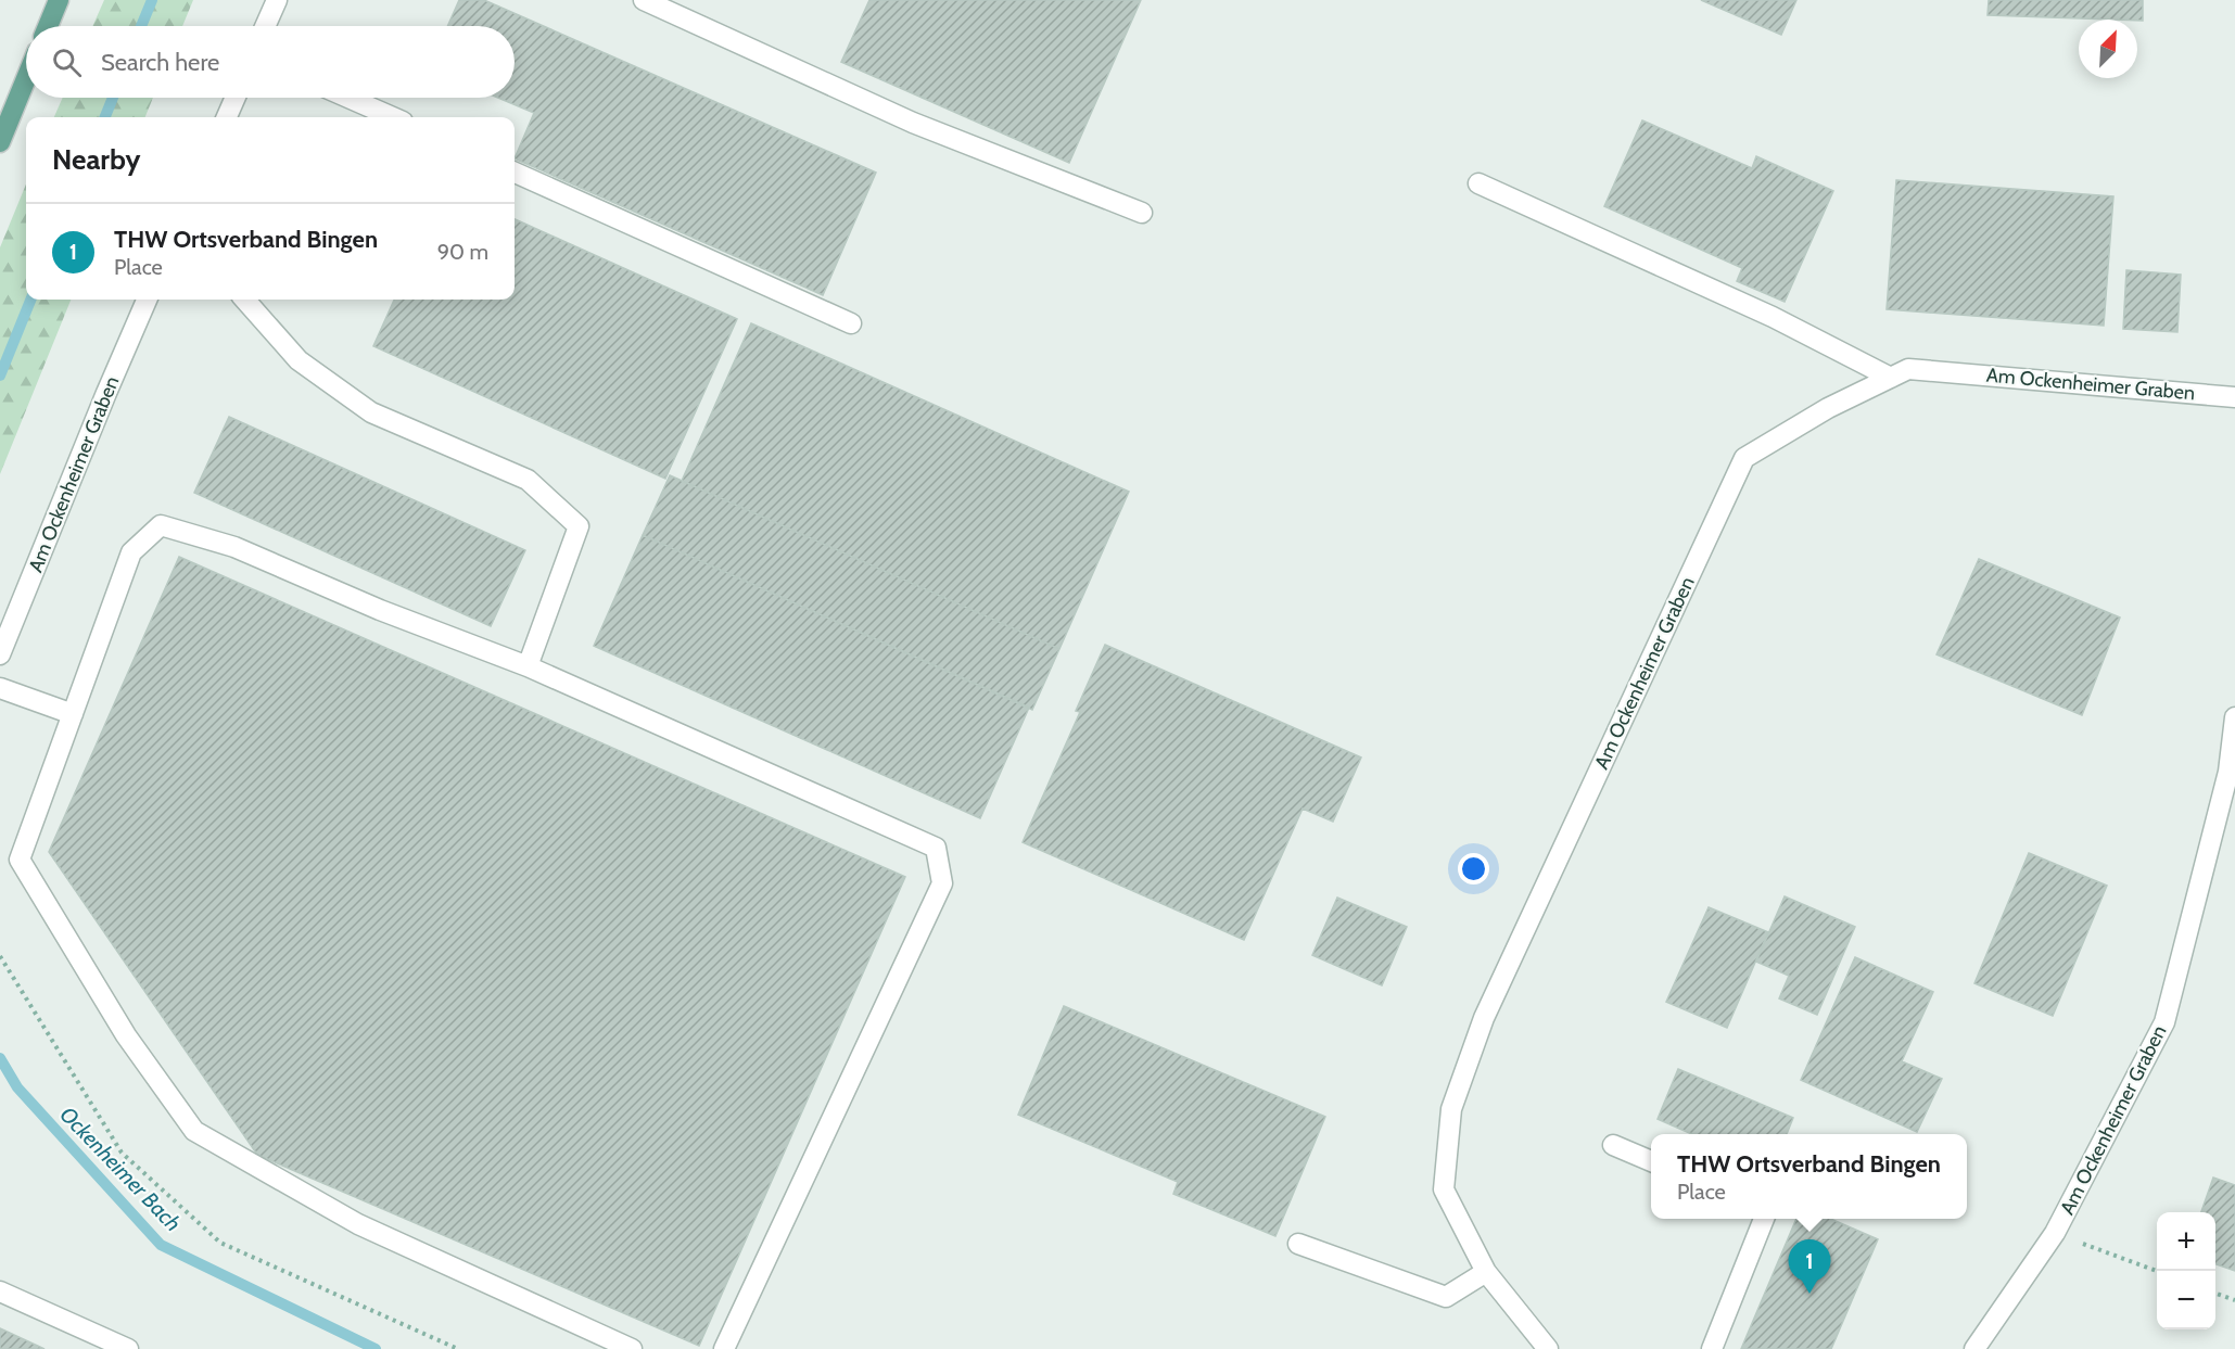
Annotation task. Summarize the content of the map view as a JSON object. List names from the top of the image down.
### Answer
{
  "streets": {
    "street": ["Am Ockenheimer Graben"]
  },
  "water": ["Ockenheimer Bach"],
  "north": "top right",
  "page": {
    "search": "Search here",
    "heading": "Nearby",
    "list": [
      {
        "mark": "1",
        "name": "THW Ortsverband Bingen",
        "note": "Place",
        "value": "90 m"
      }
    ],
    "popup": ["THW Ortsverband Bingen", "Place"],
    "map_buttons": ["+", "−"],
    "pins": "1"
  }
}
